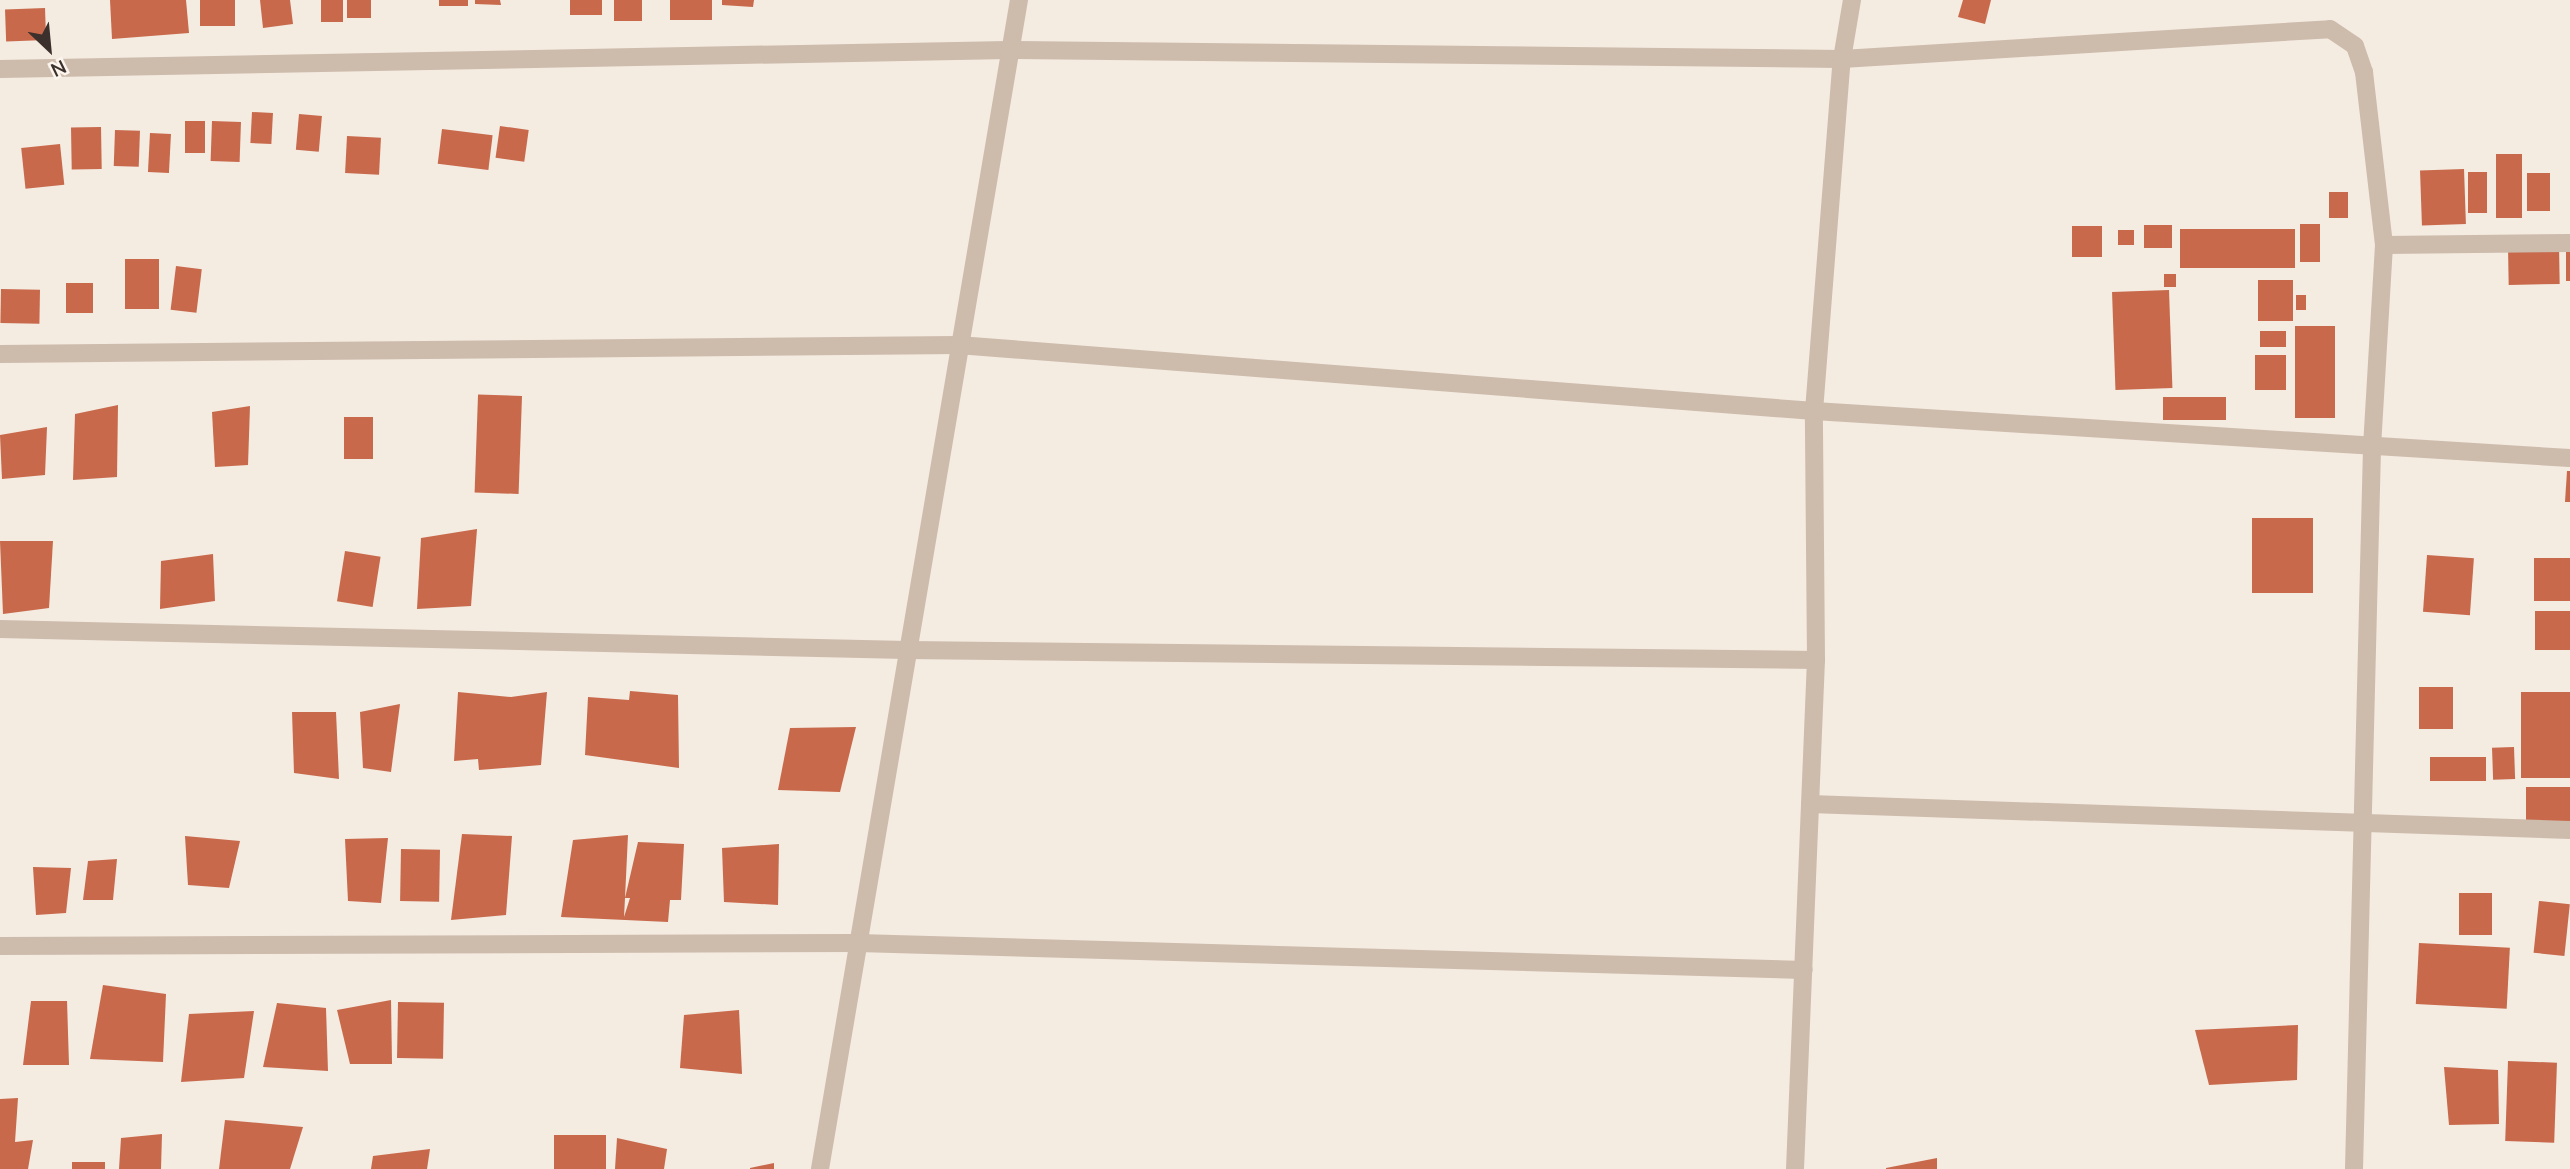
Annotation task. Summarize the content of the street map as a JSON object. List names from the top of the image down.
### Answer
{
  "north": "bottom right"
}
